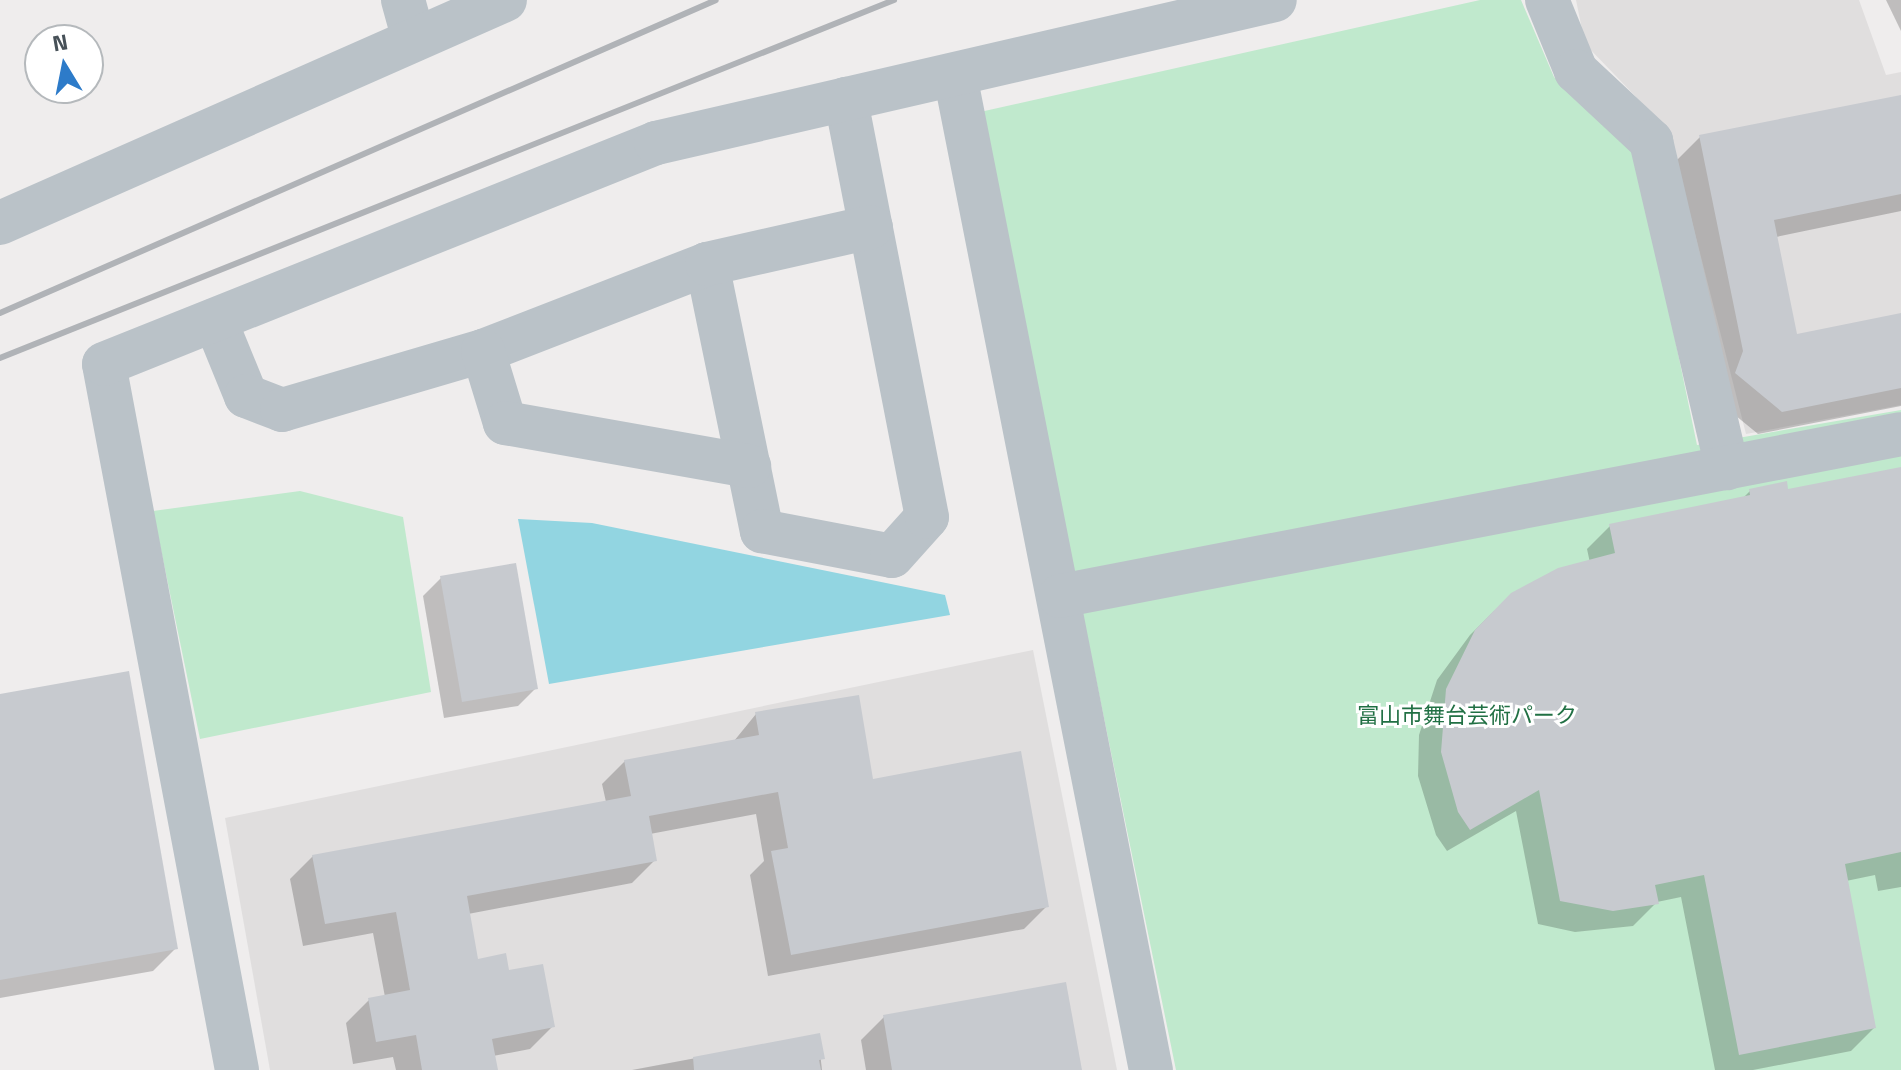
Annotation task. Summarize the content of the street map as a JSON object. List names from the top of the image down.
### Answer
{
  "parks": ["富山市舞台芸術パーク"],
  "north": "top"
}
